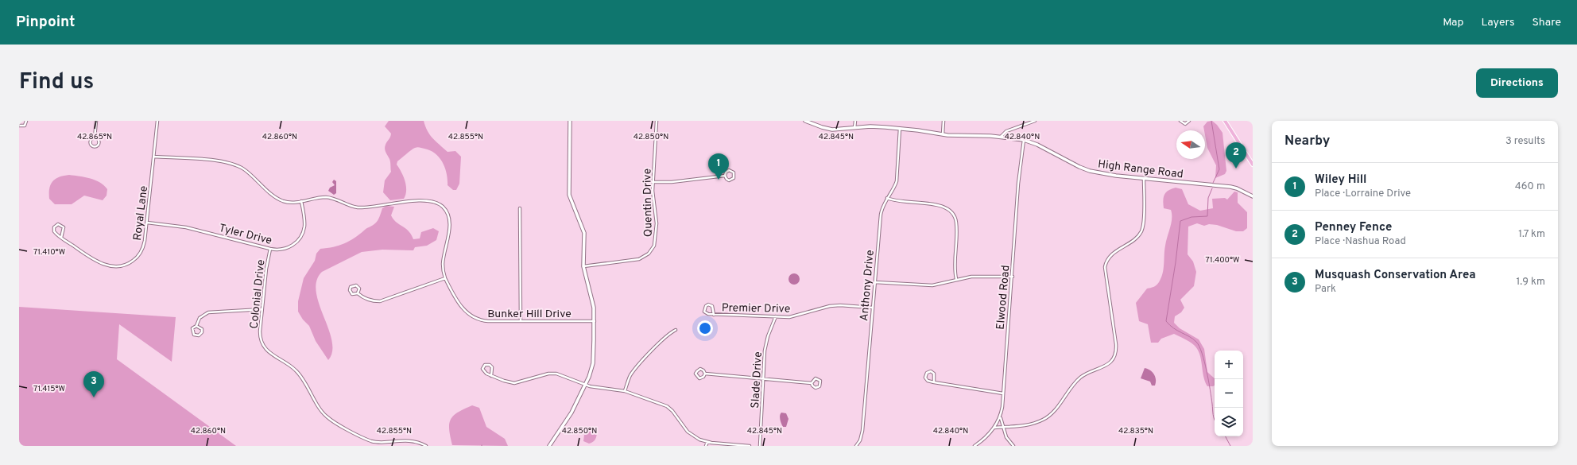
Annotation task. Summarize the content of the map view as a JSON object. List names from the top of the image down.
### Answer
{
  "streets": {
    "street": [
      "High Range Road",
      "Quentin Drive",
      "Royal Lane",
      "Tyler Drive",
      "Anthony Drive",
      "Colonial Drive",
      "Elwood Road",
      "Premier Drive",
      "Bunker Hill Drive",
      "Slade Drive"
    ]
  },
  "crossings": [
    ["High Range Road", "Anthony Drive"],
    ["High Range Road", "Elwood Road"],
    ["Royal Lane", "Tyler Drive"],
    ["Tyler Drive", "Colonial Drive"],
    ["Anthony Drive", "Premier Drive"],
    ["Premier Drive", "Slade Drive"]
  ],
  "north": "left",
  "page": {
    "header": "Pinpoint",
    "nav": ["Map", "Layers", "Share"],
    "title": "Find us",
    "buttons": "Directions",
    "heading": ["Nearby", "3 results"],
    "pins": ["2", "1", "3"],
    "list": [
      {
        "mark": "1",
        "name": "Wiley Hill",
        "note": "Place · Lorraine Drive",
        "value": "460 m"
      },
      {
        "mark": "2",
        "name": "Penney Fence",
        "note": "Place · Nashua Road",
        "value": "1.7 km"
      },
      {
        "mark": "3",
        "name": "Musquash Conservation Area",
        "note": "Park",
        "value": "1.9 km"
      }
    ],
    "map_buttons": ["+", "−"]
  },
  "coordinates": [
    "42.865°N",
    "42.860°N",
    "42.855°N",
    "42.850°N",
    "42.845°N",
    "42.840°N",
    "71.410°W",
    "71.400°W",
    "71.415°W",
    "42.835°N"
  ]
}
